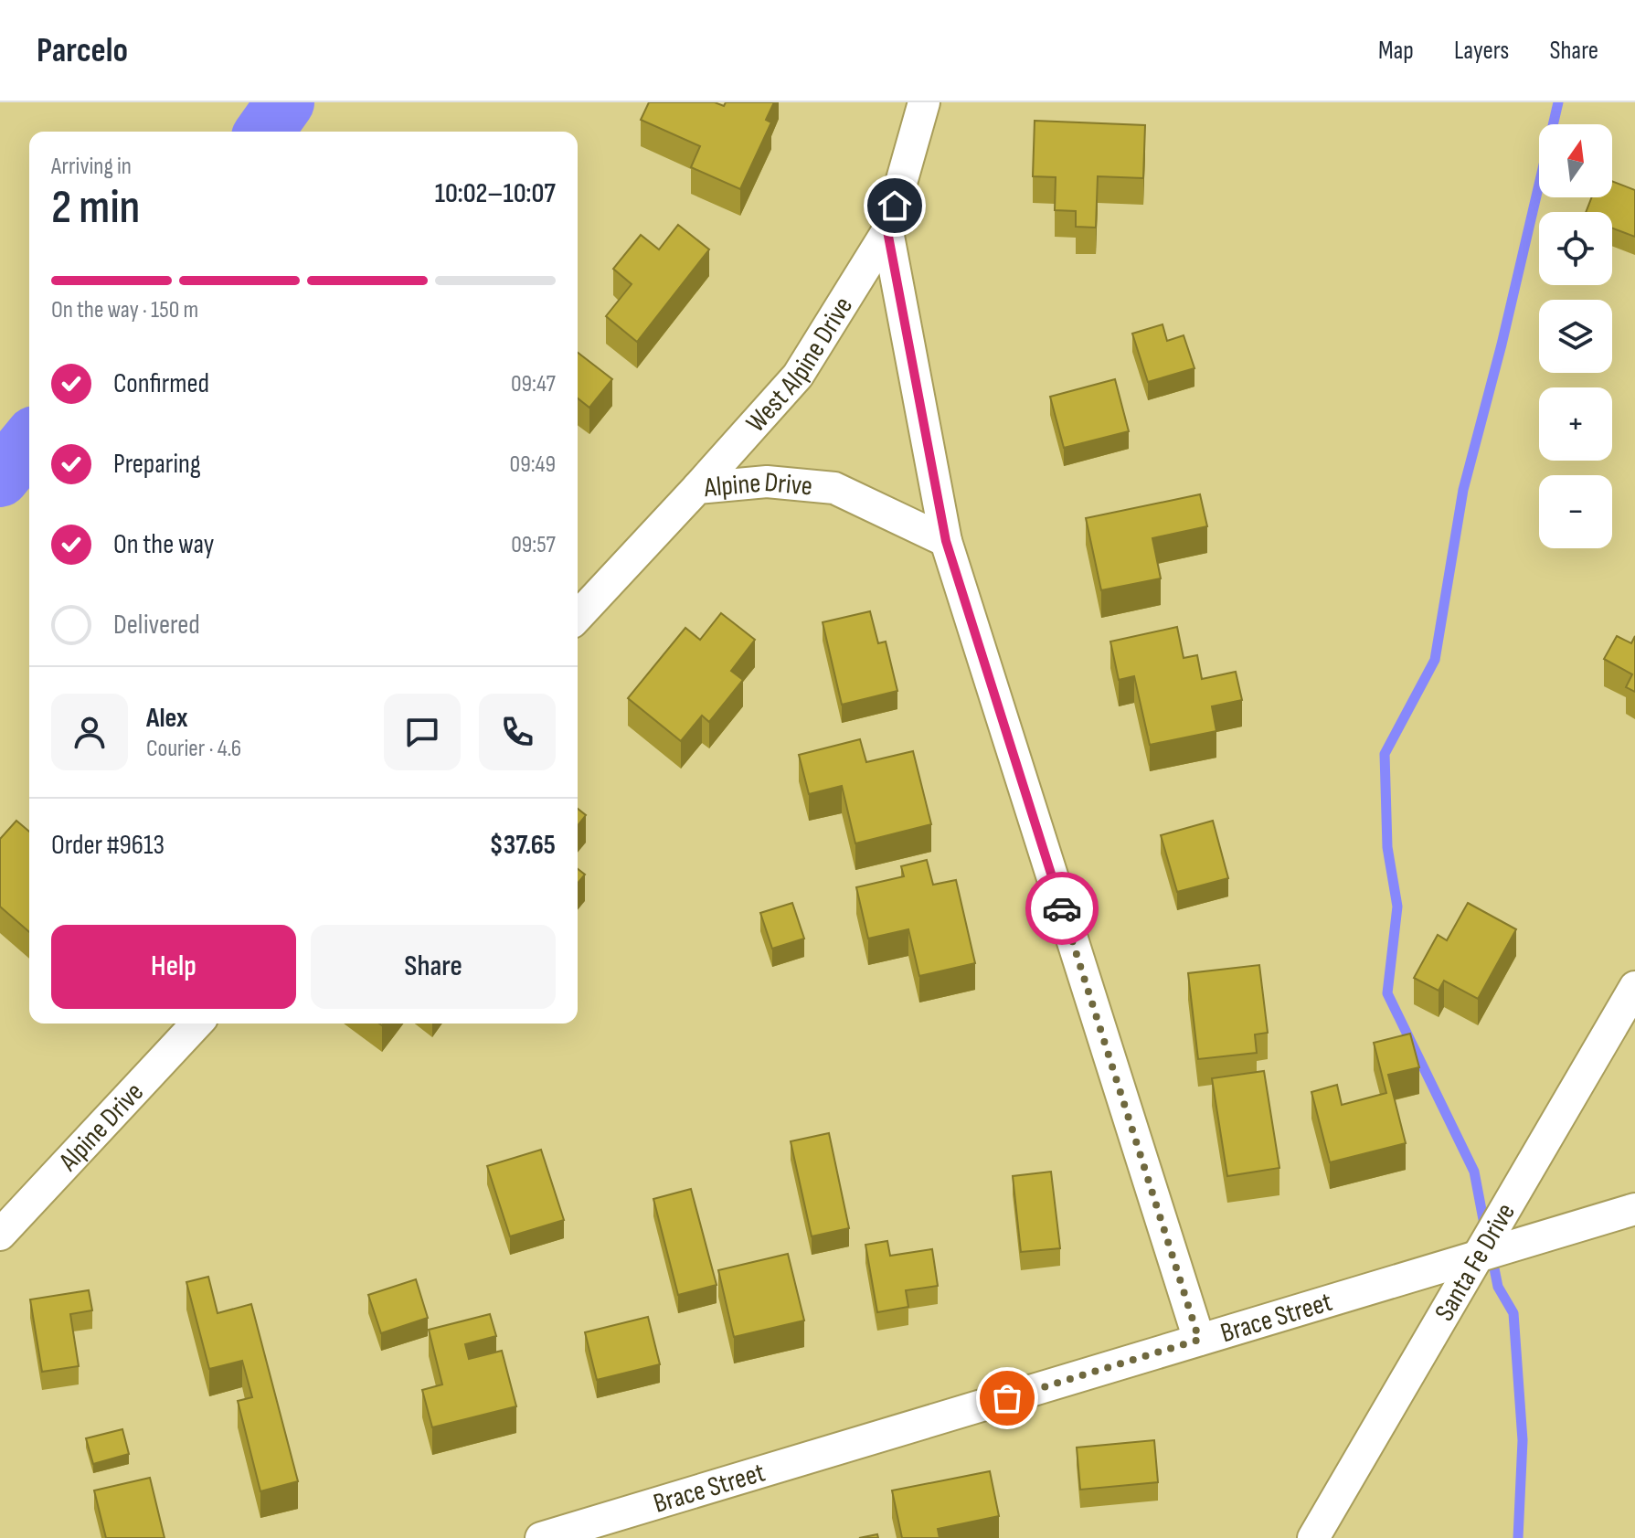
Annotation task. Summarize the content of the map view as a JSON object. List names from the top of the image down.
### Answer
{
  "streets": {
    "street": [
      "West Alpine Drive",
      "Alpine Drive",
      "Santa Fe Drive",
      "Brace Street"
    ]
  },
  "crossings": [
    ["West Alpine Drive", "Alpine Drive"],
    ["Santa Fe Drive", "Brace Street"]
  ],
  "north": "top",
  "page": {
    "header": "Parcelo",
    "nav": ["Map", "Layers", "Share"],
    "map_buttons": ["+", "−"],
    "heading": ["2 min", "Arriving in", "10:02–10:07"],
    "panel": [
      "Alex",
      "Courier · 4.6",
      "Order #9613",
      "$37.65"
    ],
    "bar": "On the way · 150 m",
    "list": [
      ["Confirmed", "09:47"],
      ["Preparing", "09:49"],
      ["On the way", "09:57"],
      "Delivered"
    ],
    "buttons": ["Help", "Share"]
  }
}
